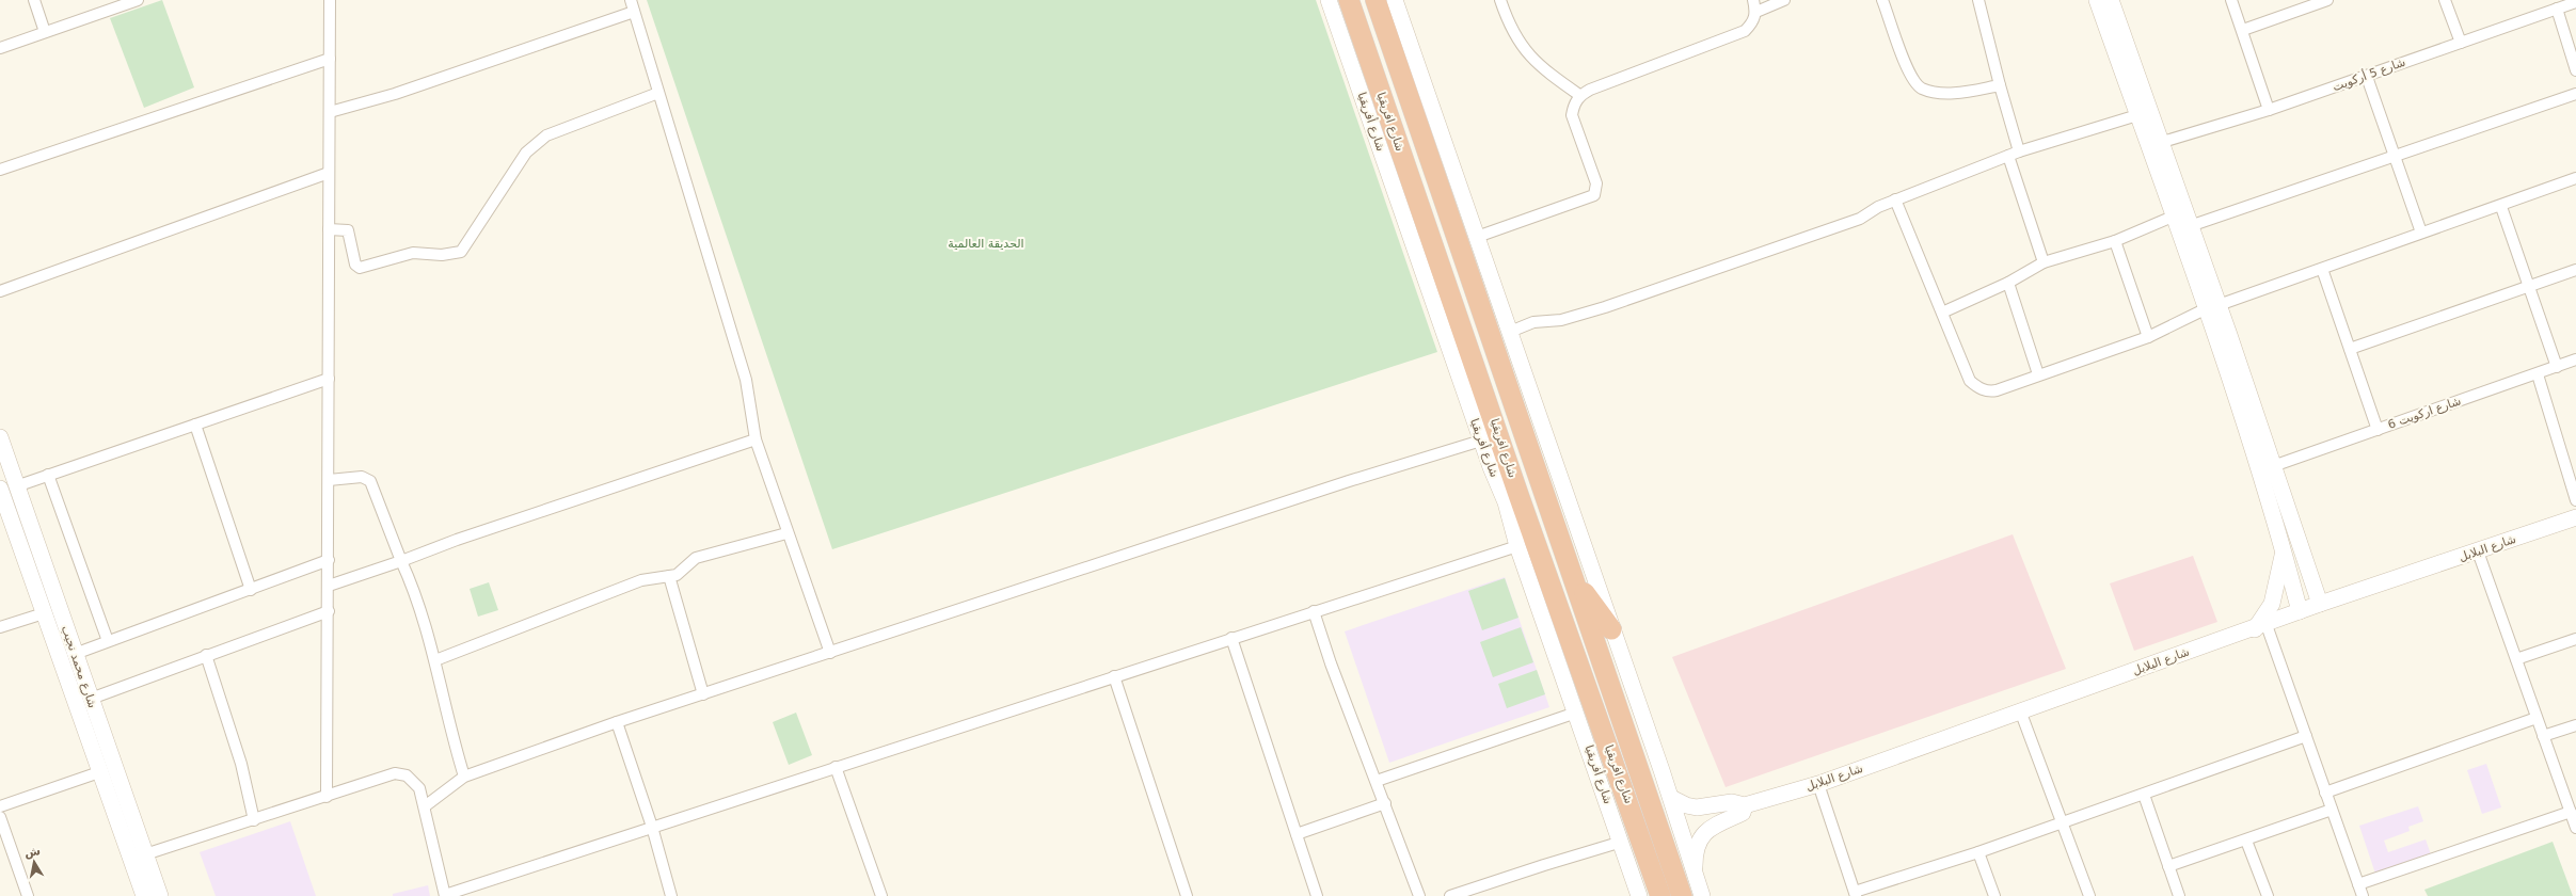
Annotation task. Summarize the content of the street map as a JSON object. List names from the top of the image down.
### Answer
{
  "streets": {
    "highway": ["شارع افريقيا"],
    "street": [
      "شارع 5 أركويت",
      "شارع أفريقيا",
      "شارع اركويت 6",
      "شارع البلابل",
      "شارع محمد نجيب"
    ]
  },
  "crossings": [
    ["شارع أفريقيا", "شارع افريقيا"]
  ],
  "parks": ["الحديقة العالمية"],
  "north": "top"
}
